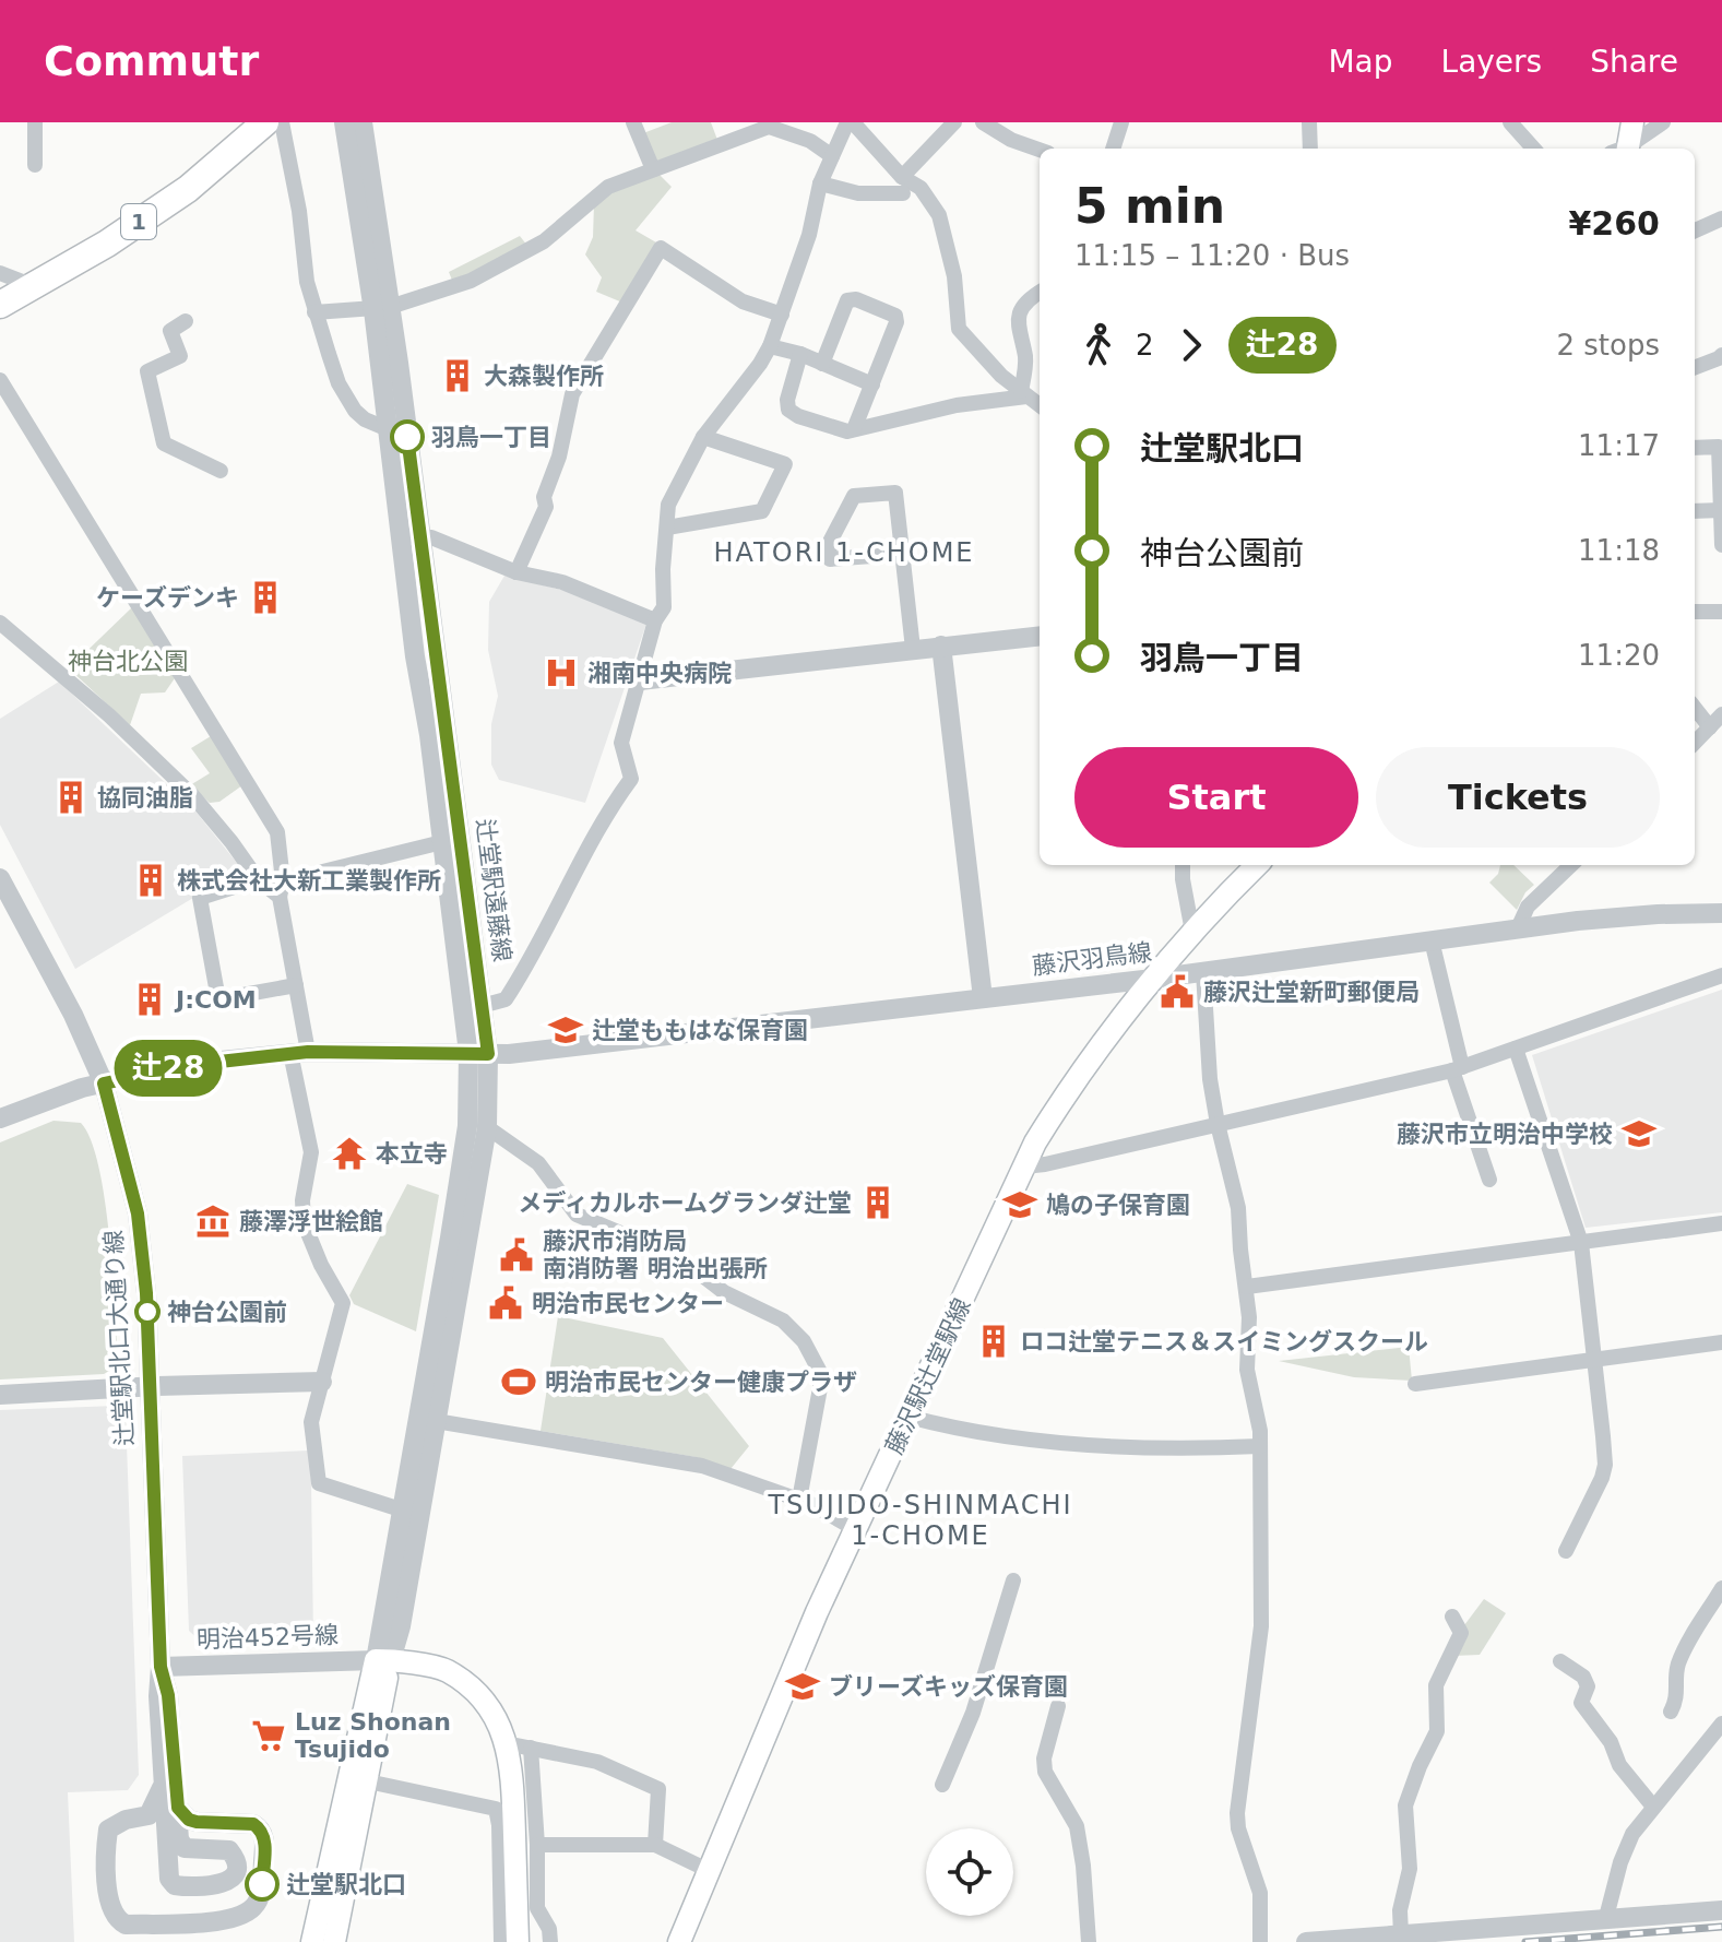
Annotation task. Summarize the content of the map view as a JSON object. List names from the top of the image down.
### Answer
{
  "streets": {
    "highway": ["1"],
    "main road": ["藤沢駅辻堂駅線"],
    "street": [
      "辻堂駅遠藤線",
      "藤沢羽鳥線",
      "辻堂駅北口大通り線",
      "明治452号線"
    ]
  },
  "crossings": [
    ["辻堂駅遠藤線", "藤沢羽鳥線"],
    ["辻堂駅遠藤線", "明治452号線"],
    ["藤沢羽鳥線", "辻堂駅北口大通り線"],
    ["藤沢羽鳥線", "藤沢駅辻堂駅線"],
    ["辻堂駅北口大通り線", "明治452号線"]
  ],
  "districts": ["HATORI 1-CHOME", "TSUJIDO-SHINMACHI 1-CHOME"],
  "parks": ["神台北公園"],
  "places": {
    "building": [
      "大森製作所",
      "ケーズデンキ",
      "協同油脂",
      "株式会社大新工業製作所",
      "J:COM",
      "メディカルホームグランダ辻堂",
      "ロコ辻堂テニス＆スイミングスクール"
    ],
    "other": ["羽鳥一丁目", "神台公園前", "辻堂駅北口"],
    "hospital": ["湘南中央病院"],
    "public building": ["藤沢辻堂新町郵便局", "藤沢市消防局 南消防署 明治出張所", "明治市民センター"],
    "school or university": [
      "辻堂ももはな保育園",
      "藤沢市立明治中学校",
      "鳩の子保育園",
      "ブリーズキッズ保育園"
    ],
    "temple": ["本立寺"],
    "museum": ["藤澤浮世絵館"],
    "sports": ["明治市民センター健康プラザ"],
    "supermarket": ["Luz Shonan Tsujido"]
  },
  "lines": ["bus line 辻28"],
  "page": {
    "header": "Commutr",
    "nav": ["Map", "Layers", "Share"],
    "on_map": "辻28",
    "heading": ["5 min", "11:15 – 11:20 · Bus", "¥260"],
    "legs": ["2", "辻28", "2 stops"],
    "list": [
      {
        "name": "辻堂駅北口",
        "value": "11:17"
      },
      {
        "name": "神台公園前",
        "value": "11:18"
      },
      {
        "name": "羽鳥一丁目",
        "value": "11:20"
      }
    ],
    "buttons": ["Start", "Tickets"]
  }
}
